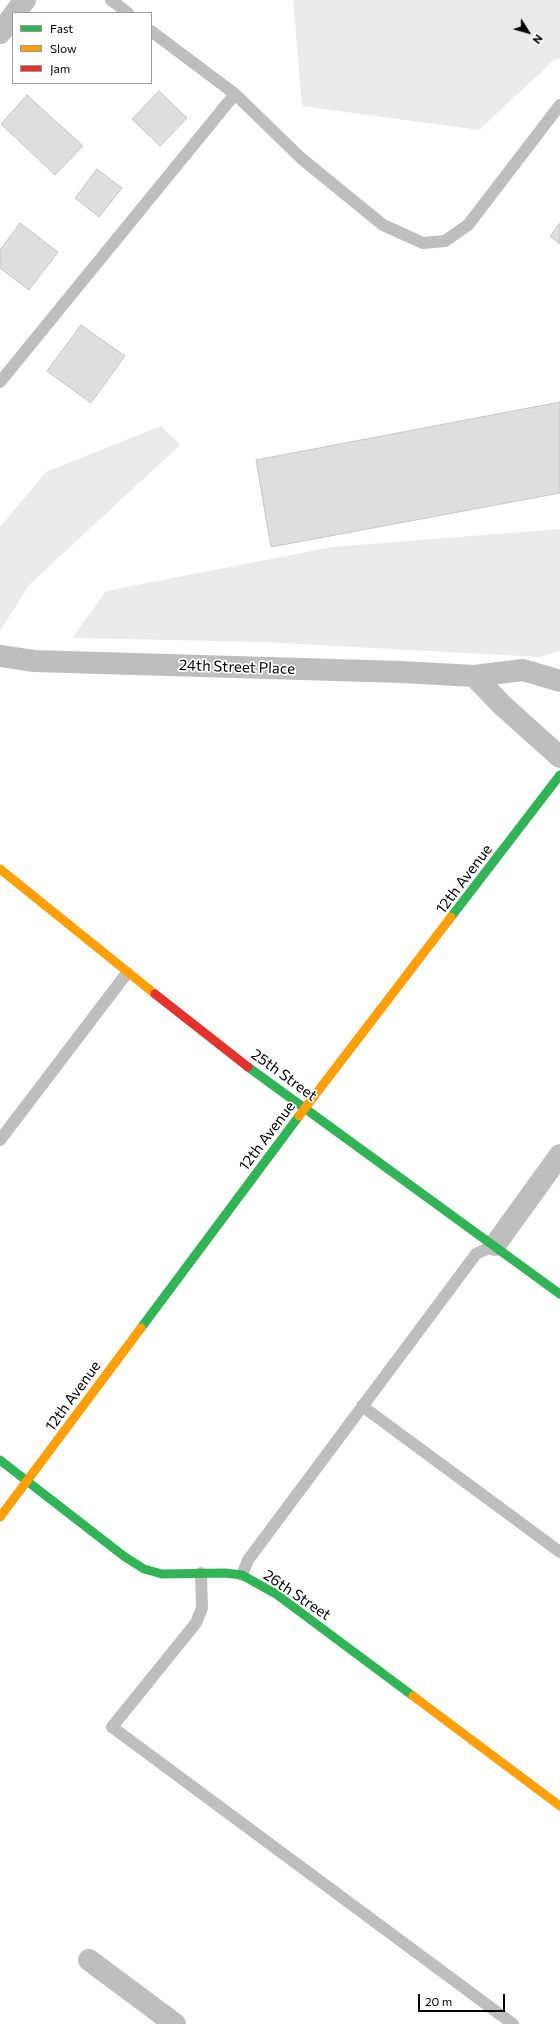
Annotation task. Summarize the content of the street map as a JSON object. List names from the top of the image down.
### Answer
{
  "streets": {
    "street": [
      "24th Street Place",
      "12th Avenue",
      "25th Street",
      "26th Street"
    ]
  },
  "crossings": [
    ["12th Avenue", "25th Street"],
    ["12th Avenue", "26th Street"]
  ],
  "legend": ["Fast", "Slow", "Jam"],
  "scale_bar": "20 m",
  "north": "bottom right"
}
